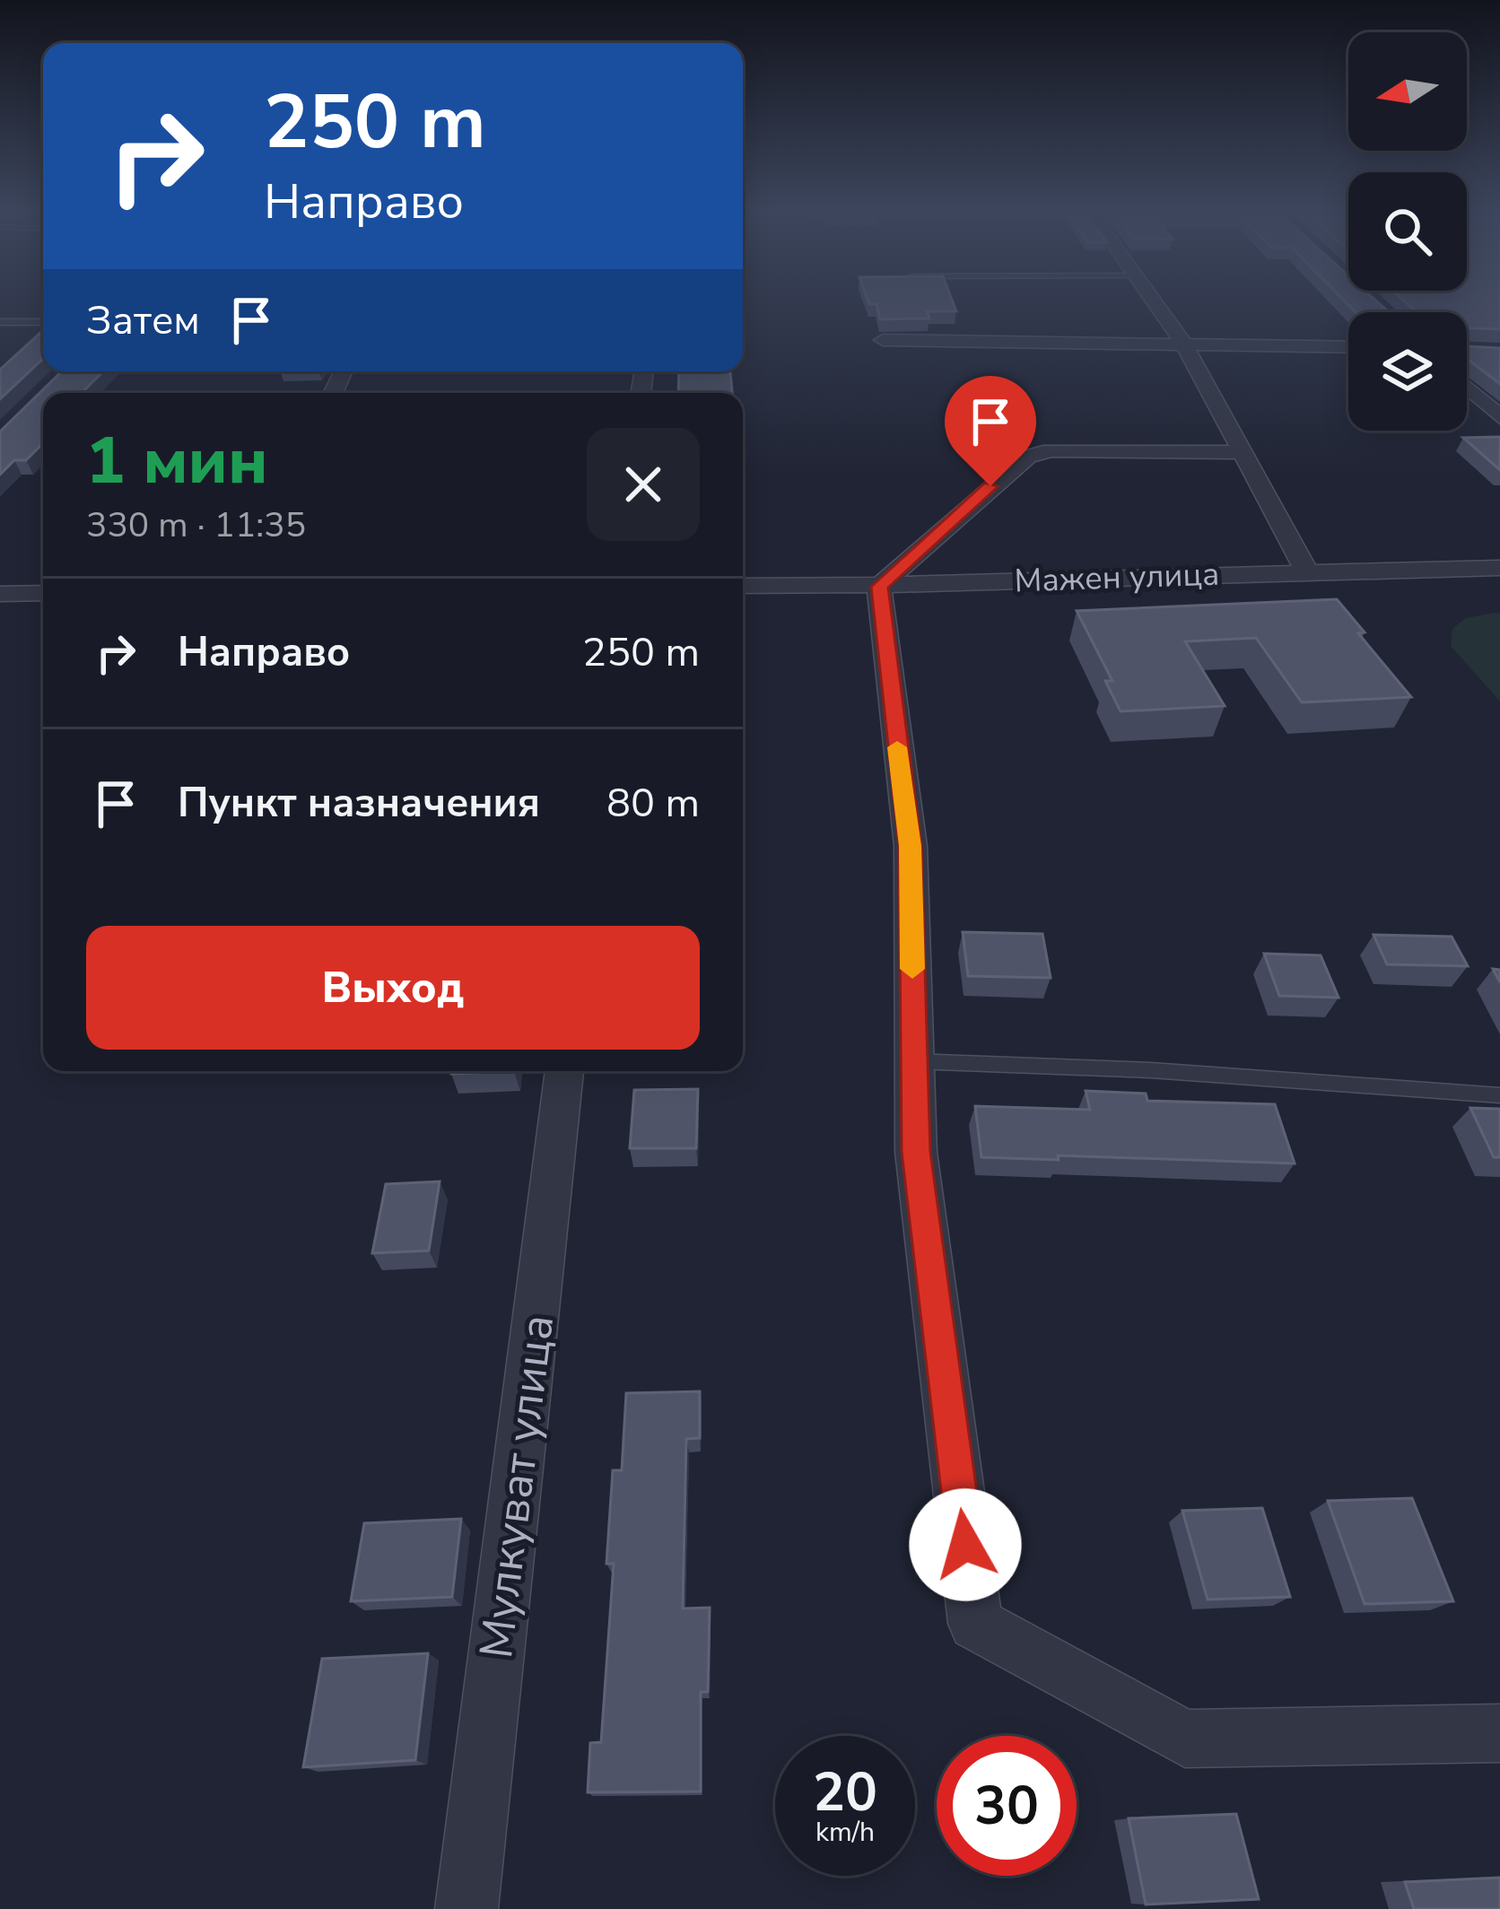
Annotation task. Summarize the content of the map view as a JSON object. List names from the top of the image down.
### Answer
{
  "streets": {
    "street": ["Мажен улица", "Мулкуват улица"]
  },
  "north": "left",
  "page": {
    "turn": ["250 m", "Направо"],
    "then": "Затем",
    "heading": ["1 мин", "330 m · 11:35"],
    "list": [
      {
        "name": "Направо",
        "value": "250 m"
      },
      {
        "name": "Пункт назначения",
        "value": "80 m"
      }
    ],
    "buttons": "Выход",
    "speed": "20 km/h",
    "limit": "30"
  }
}
